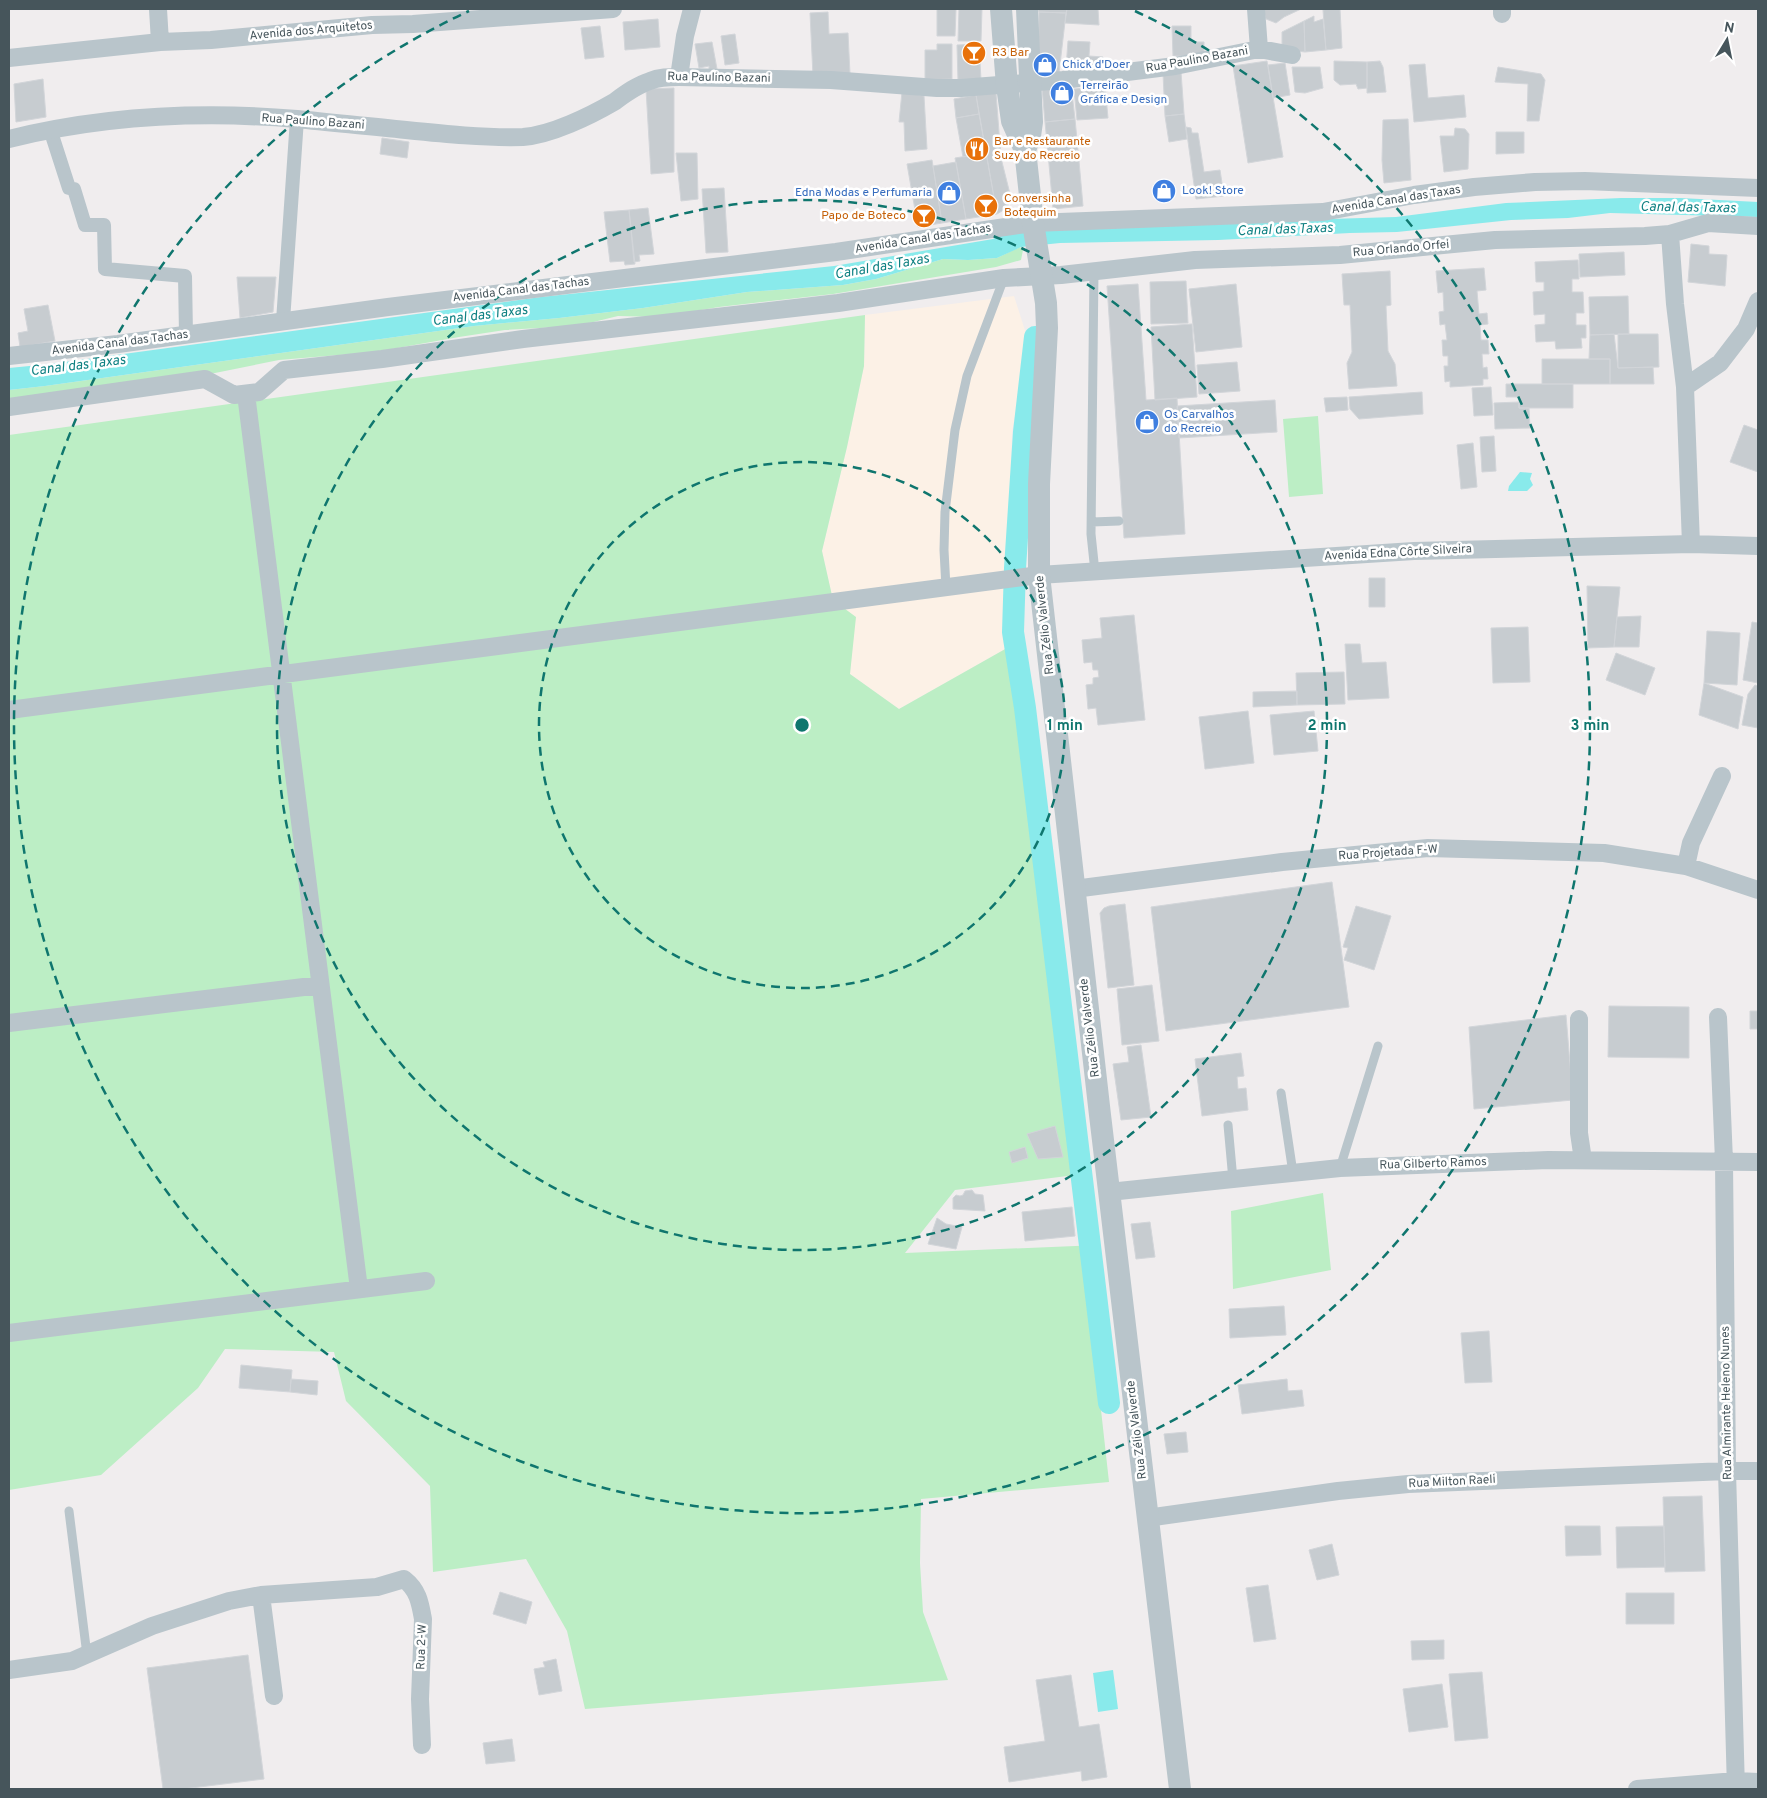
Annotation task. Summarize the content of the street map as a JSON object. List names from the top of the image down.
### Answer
{
  "streets": {
    "street": [
      "Avenida dos Arquitetos",
      "Rua Paulino Bazani",
      "Avenida Canal das Taxas",
      "Avenida Canal das Tachas",
      "Rua Orlando Orfei",
      "Avenida Edna Côrte Silveira",
      "Rua Zélio Valverde",
      "Rua Projetada F-W",
      "Rua Gilberto Ramos",
      "Rua Almirante Heleno Nunes",
      "Rua Milton Raeli",
      "Rua 2-W"
    ]
  },
  "crossings": [
    ["Avenida Canal das Taxas", "Avenida Canal das Tachas"],
    ["Avenida Canal das Taxas", "Rua Zélio Valverde"],
    ["Avenida Canal das Tachas", "Rua Zélio Valverde"],
    ["Rua Orlando Orfei", "Rua Zélio Valverde"],
    ["Avenida Edna Côrte Silveira", "Rua Zélio Valverde"],
    ["Rua Zélio Valverde", "Rua Projetada F-W"],
    ["Rua Zélio Valverde", "Rua Gilberto Ramos"],
    ["Rua Zélio Valverde", "Rua Milton Raeli"],
    ["Rua Gilberto Ramos", "Rua Almirante Heleno Nunes"],
    ["Rua Almirante Heleno Nunes", "Rua Milton Raeli"]
  ],
  "water": ["Canal das Taxas"],
  "places": {
    "bar": ["R3 Bar", "Conversinha Botequim", "Papo de Boteco"],
    "shop": [
      "Chick d'Doer",
      "Terreirão Gráfica e Design",
      "Look! Store",
      "Edna Modas e Perfumaria",
      "Os Carvalhos do Recreio"
    ],
    "restaurant": ["Bar e Restaurante Suzy do Recreio"]
  },
  "north": "top",
  "rings": ["1 min", "2 min", "3 min"]
}
